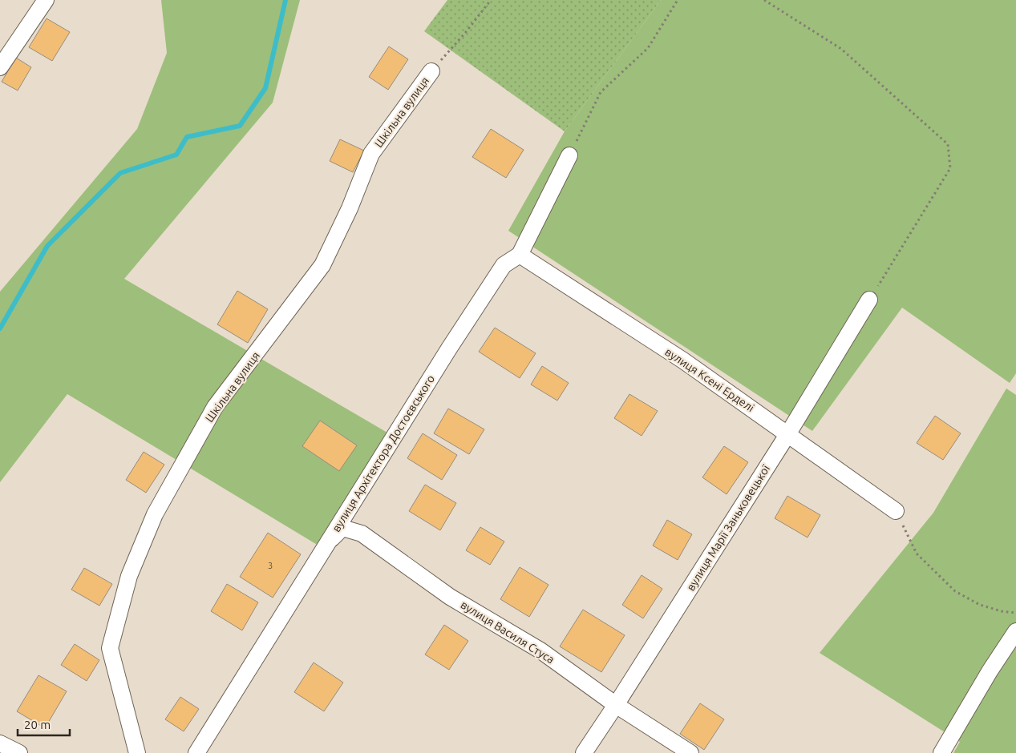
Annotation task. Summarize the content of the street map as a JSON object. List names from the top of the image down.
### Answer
{
  "streets": {
    "street": [
      "Шкільна вулиця",
      "вулиця Ксені Ерделі",
      "вулиця Архітектора Достоєвського",
      "вулиця Марії Заньковецької",
      "вулиця Василя Стуса"
    ]
  },
  "crossings": [
    ["вулиця Ксені Ерделі", "вулиця Архітектора Достоєвського"],
    ["вулиця Ксені Ерделі", "вулиця Марії Заньковецької"],
    ["вулиця Архітектора Достоєвського", "вулиця Василя Стуса"],
    ["вулиця Марії Заньковецької", "вулиця Василя Стуса"]
  ],
  "house_numbers": ["3"],
  "scale_bar": "20 m"
}
